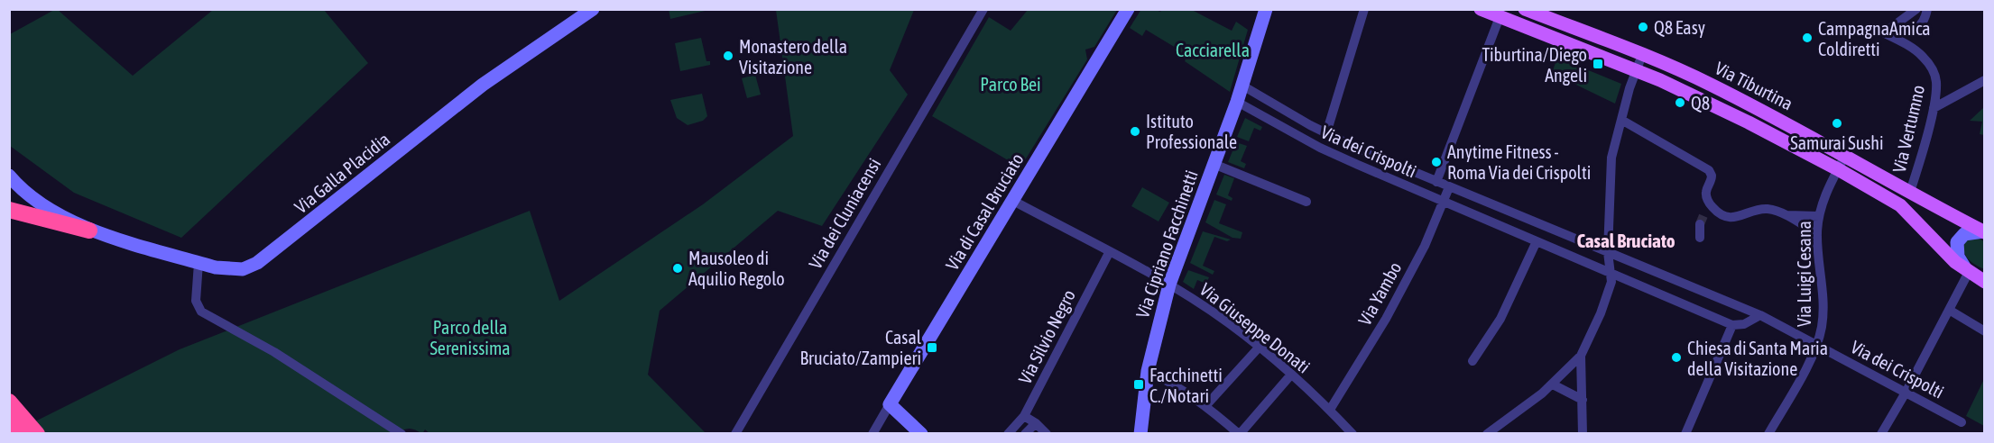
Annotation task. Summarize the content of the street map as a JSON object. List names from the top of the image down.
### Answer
{
  "streets": {
    "main road": ["Via Tiburtina"],
    "street": [
      "Via Vertumno",
      "Via dei Crispolti",
      "Via Galla Placidia",
      "Via di Casal Bruciato",
      "Via dei Cluniacensi",
      "Via Cipriano Facchinetti",
      "Via Luigi Cesana",
      "Via Yambo",
      "Via Giuseppe Donati",
      "Via Silvio Negro"
    ]
  },
  "crossings": [
    ["Via Tiburtina", "Via Vertumno"],
    ["Via Tiburtina", "Via Luigi Cesana"],
    ["Via dei Crispolti", "Via Cipriano Facchinetti"],
    ["Via dei Crispolti", "Via Luigi Cesana"],
    ["Via dei Crispolti", "Via Yambo"],
    ["Via di Casal Bruciato", "Via Giuseppe Donati"],
    ["Via Cipriano Facchinetti", "Via Giuseppe Donati"],
    ["Via Yambo", "Via Giuseppe Donati"],
    ["Via Giuseppe Donati", "Via Silvio Negro"]
  ],
  "districts": ["Casal Bruciato"],
  "parks": ["Cacciarella", "Parco Bei", "Parco della Serenissima"],
  "places": {
    "other": [
      "Q8 Easy",
      "CampagnaAmica Coldiretti",
      "Monastero della Visitazione",
      "Q8",
      "Samurai Sushi",
      "Istituto Professionale",
      "Anytime Fitness - Roma Via dei Crispolti",
      "Mausoleo di Aquilio Regolo",
      "Chiesa di Santa Maria della Visitazione"
    ],
    "transit": ["Tiburtina/Diego Angeli", "Casal Bruciato/Zampieri", "Facchinetti C./Notari"]
  }
}
